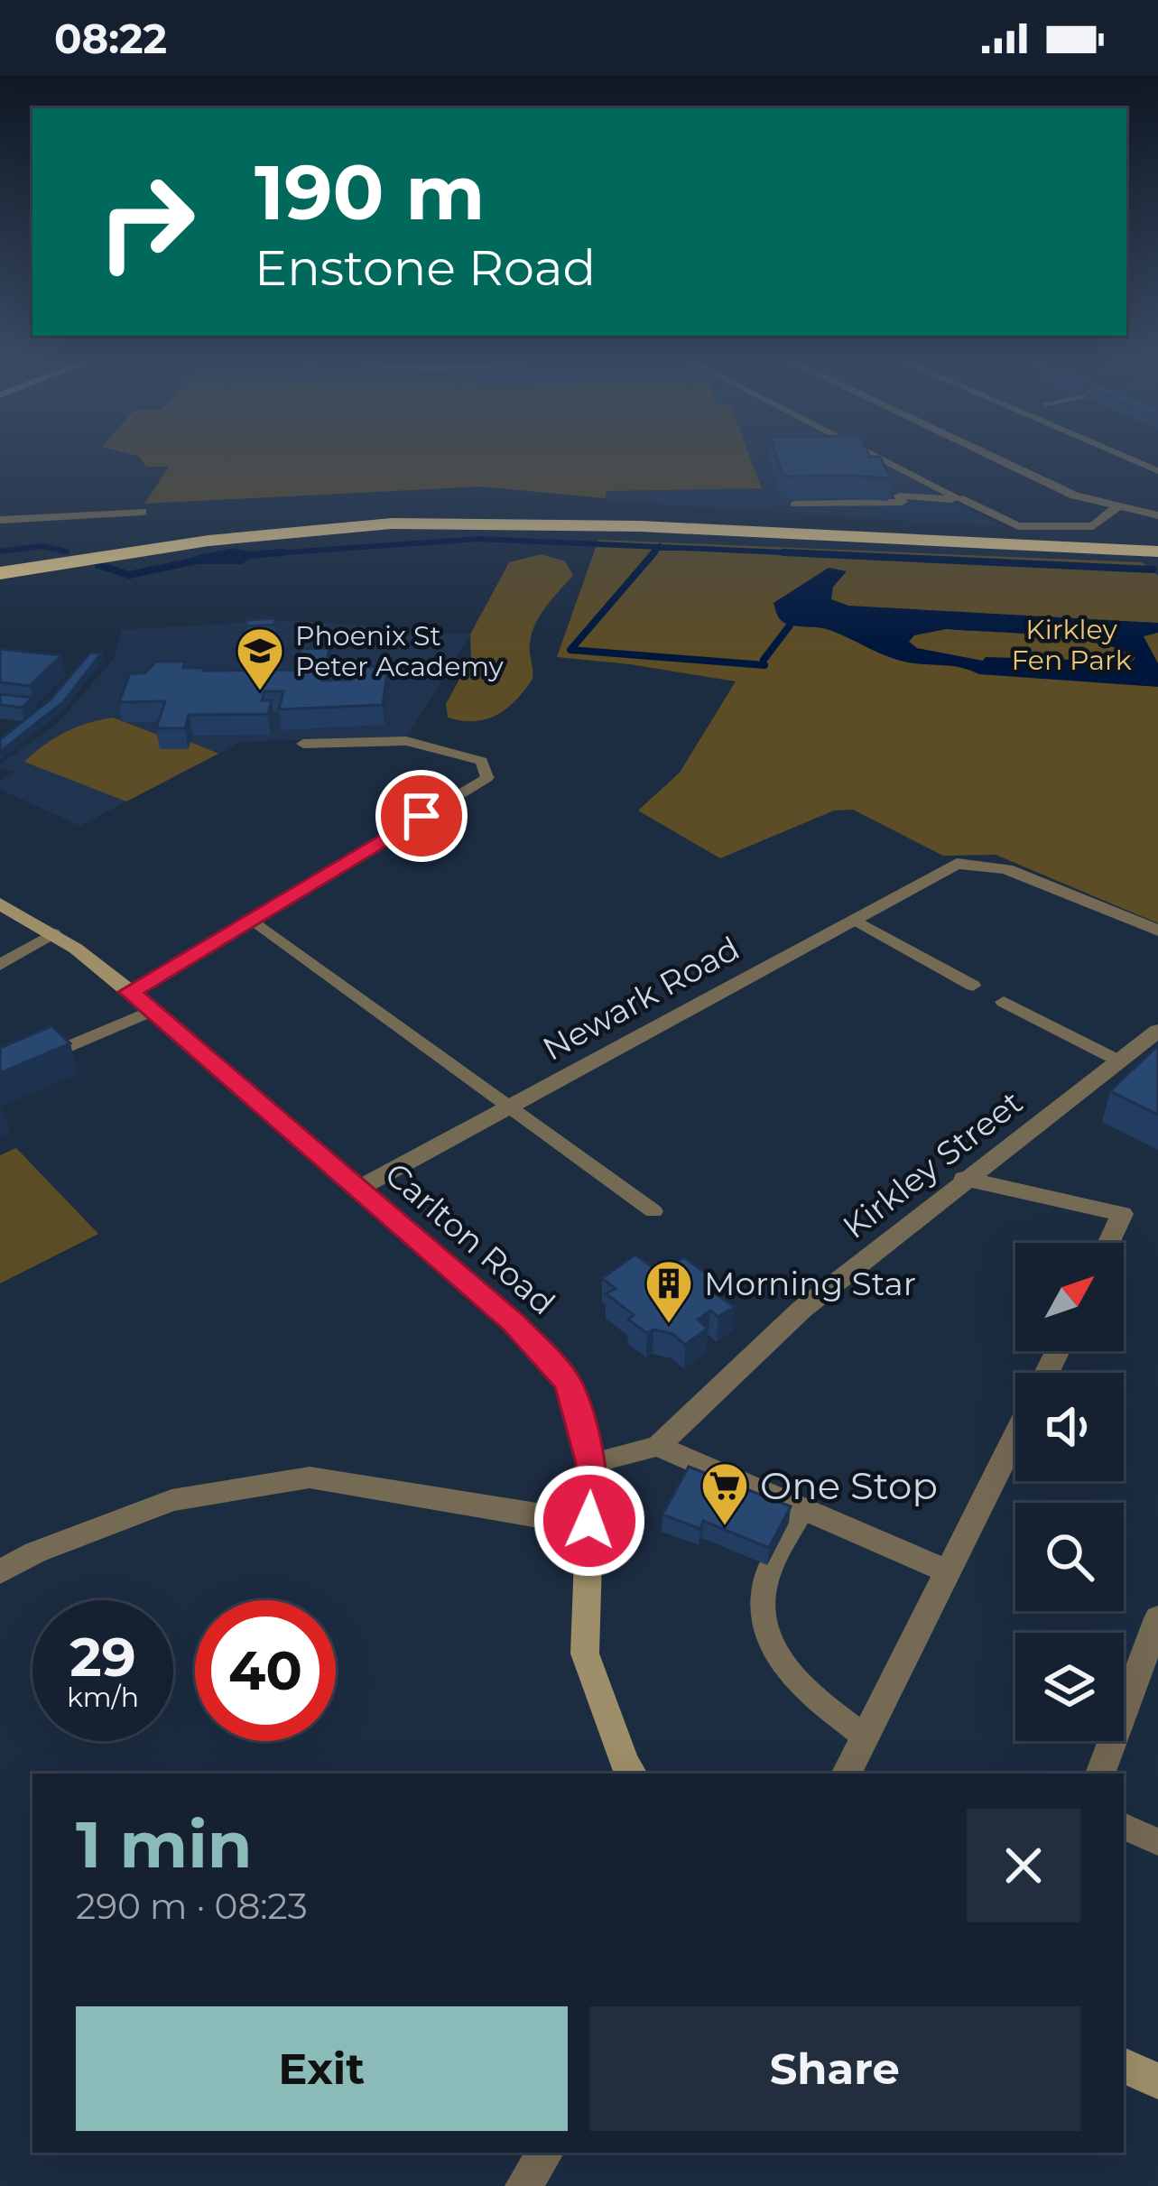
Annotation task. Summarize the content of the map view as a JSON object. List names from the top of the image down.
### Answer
{
  "streets": {
    "street": ["Newark Road", "Kirkley Street", "Carlton Road"]
  },
  "crossings": [
    ["Newark Road", "Carlton Road"]
  ],
  "parks": ["Kirkley Fen Park"],
  "places": {
    "school or university": ["Phoenix St Peter Academy"],
    "building": ["Morning Star"],
    "supermarket": ["One Stop"]
  },
  "north": "top right",
  "page": {
    "status": "08:22",
    "turn": ["190 m", "Enstone Road"],
    "speed": "29 km/h",
    "limit": "40",
    "heading": ["1 min", "290 m · 08:23"],
    "buttons": ["Exit", "Share"]
  }
}
